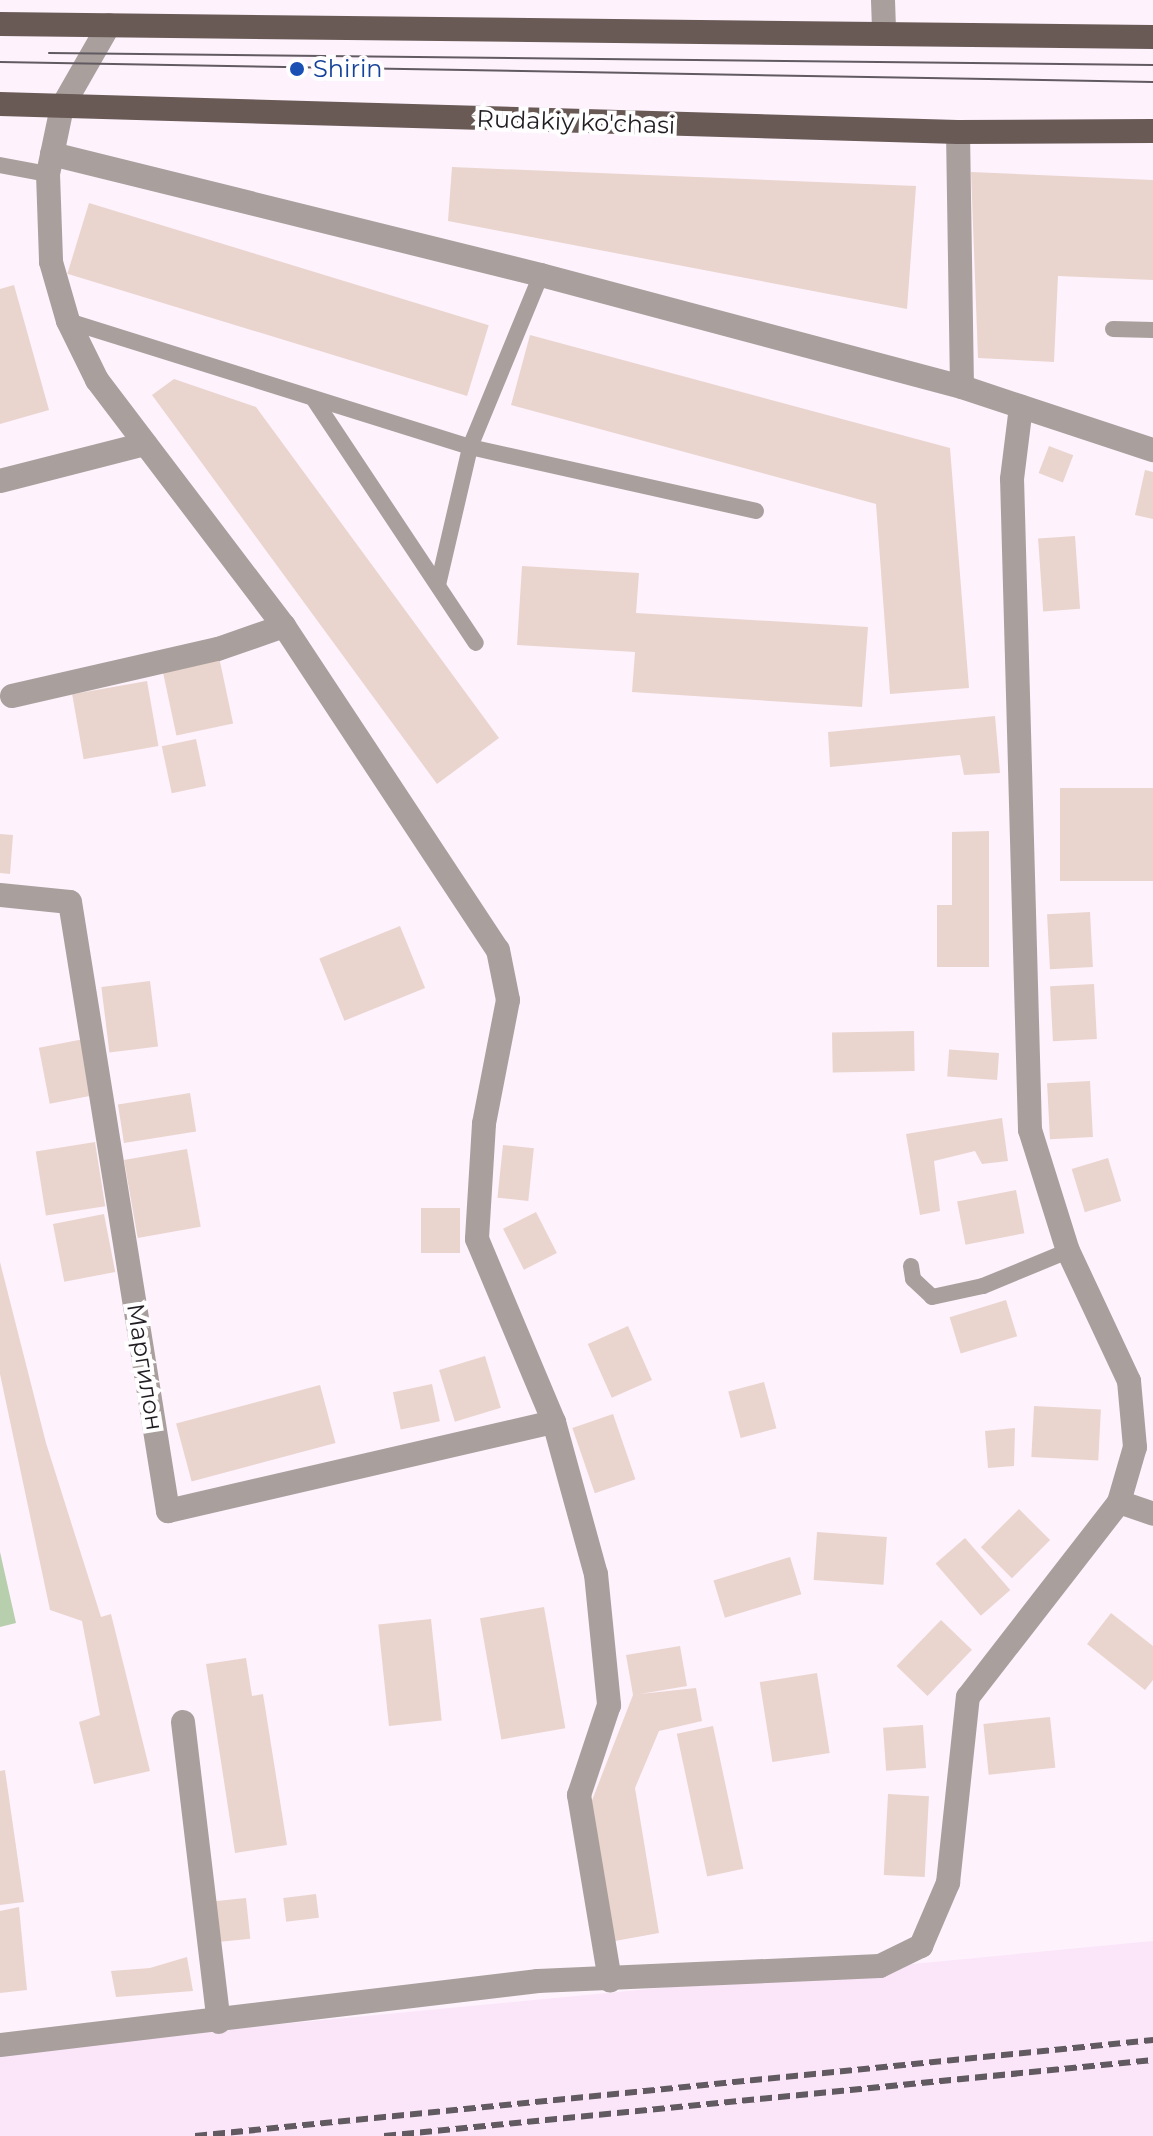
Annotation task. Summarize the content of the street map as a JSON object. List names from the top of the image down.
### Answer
{
  "streets": {
    "main road": ["Rudakiy ko'chasi"],
    "street": ["Маргилон"]
  },
  "places": ["Shirin"]
}
